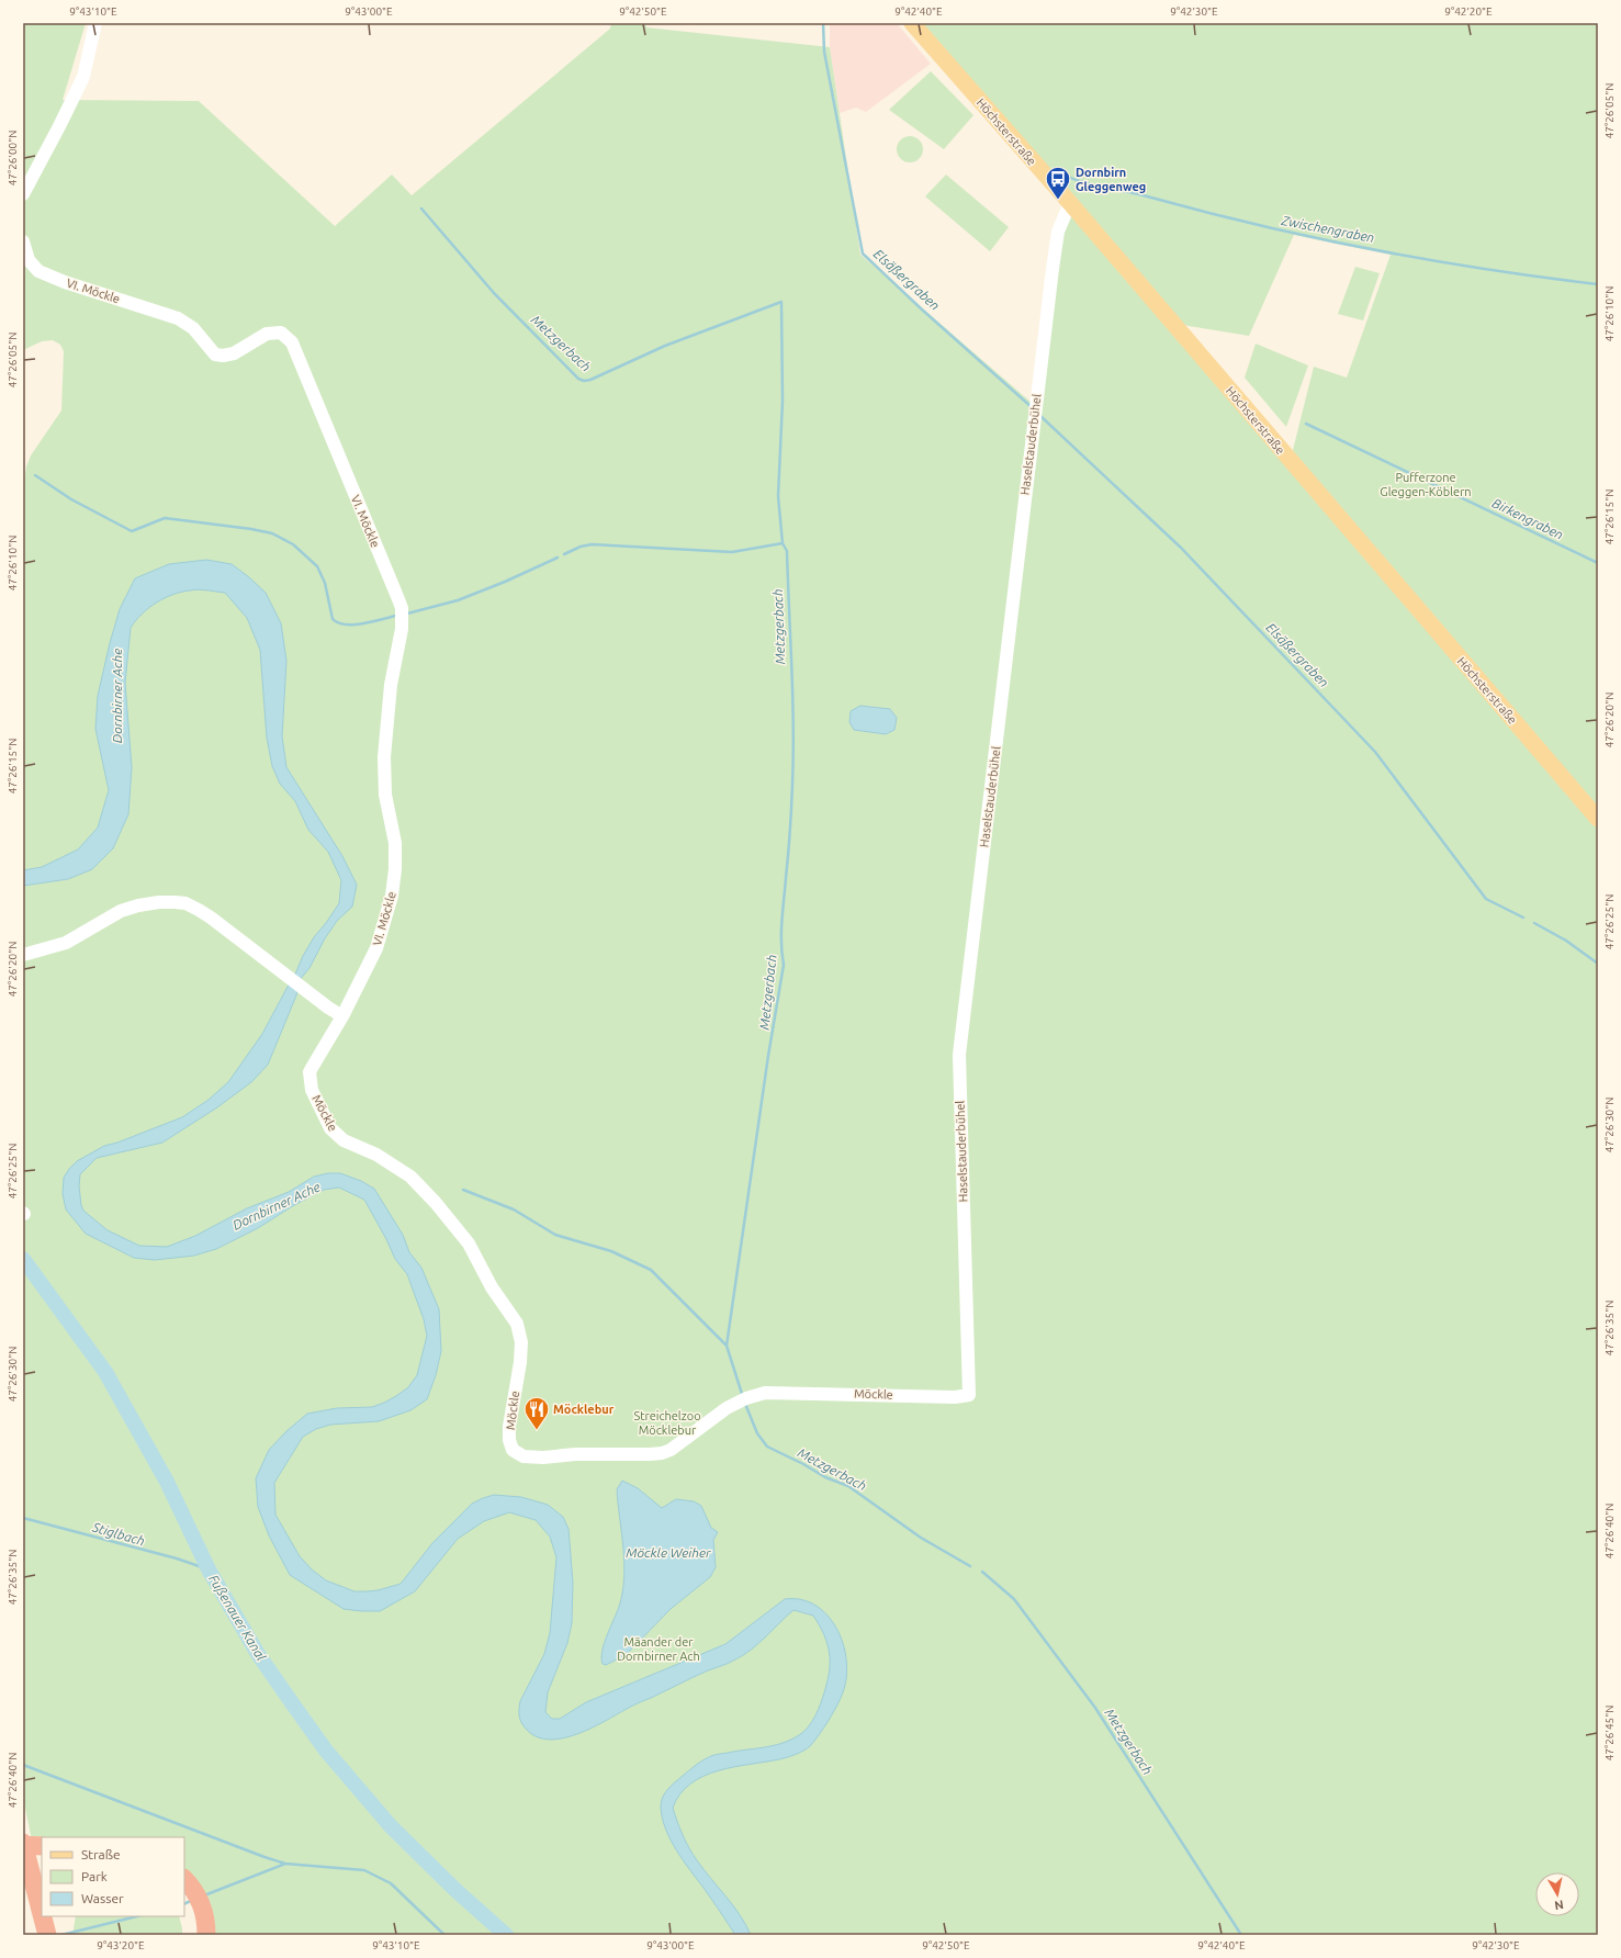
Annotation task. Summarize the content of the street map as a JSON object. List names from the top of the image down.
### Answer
{
  "streets": {
    "main road": ["Höchsterstraße"],
    "street": ["VI. Möckle", "Haselstauderbühel", "Möckle"]
  },
  "crossings": [
    ["Höchsterstraße", "Haselstauderbühel"],
    ["VI. Möckle", "Möckle"],
    ["Haselstauderbühel", "Möckle"]
  ],
  "water": [
    "Zwischengraben",
    "Elsäßergraben",
    "Metzgerbach",
    "Birkengraben",
    "Dornbirner Ache",
    "Stiglbach",
    "Möckle Weiher",
    "Fußenauer Kanal"
  ],
  "parks": ["Pufferzone Gleggen-Köblern", "Streichelzoo Möcklebur", "Mäander der Dornbirner Ach"],
  "places": {
    "bus stop": ["Dornbirn Gleggenweg"],
    "restaurant": ["Möcklebur"]
  },
  "legend": ["Straße", "Park", "Wasser"],
  "north": "bottom",
  "coordinates": [
    "9°43'10\"E",
    "9°43'00\"E",
    "9°42'50\"E",
    "9°42'40\"E",
    "9°42'30\"E",
    "9°42'20\"E",
    "47°26'05\"N",
    "47°26'00\"N",
    "47°26'10\"N",
    "47°26'15\"N",
    "47°26'20\"N",
    "47°26'25\"N",
    "47°26'30\"N",
    "47°26'35\"N",
    "47°26'40\"N",
    "47°26'45\"N",
    "9°43'20\"E"
  ]
}
